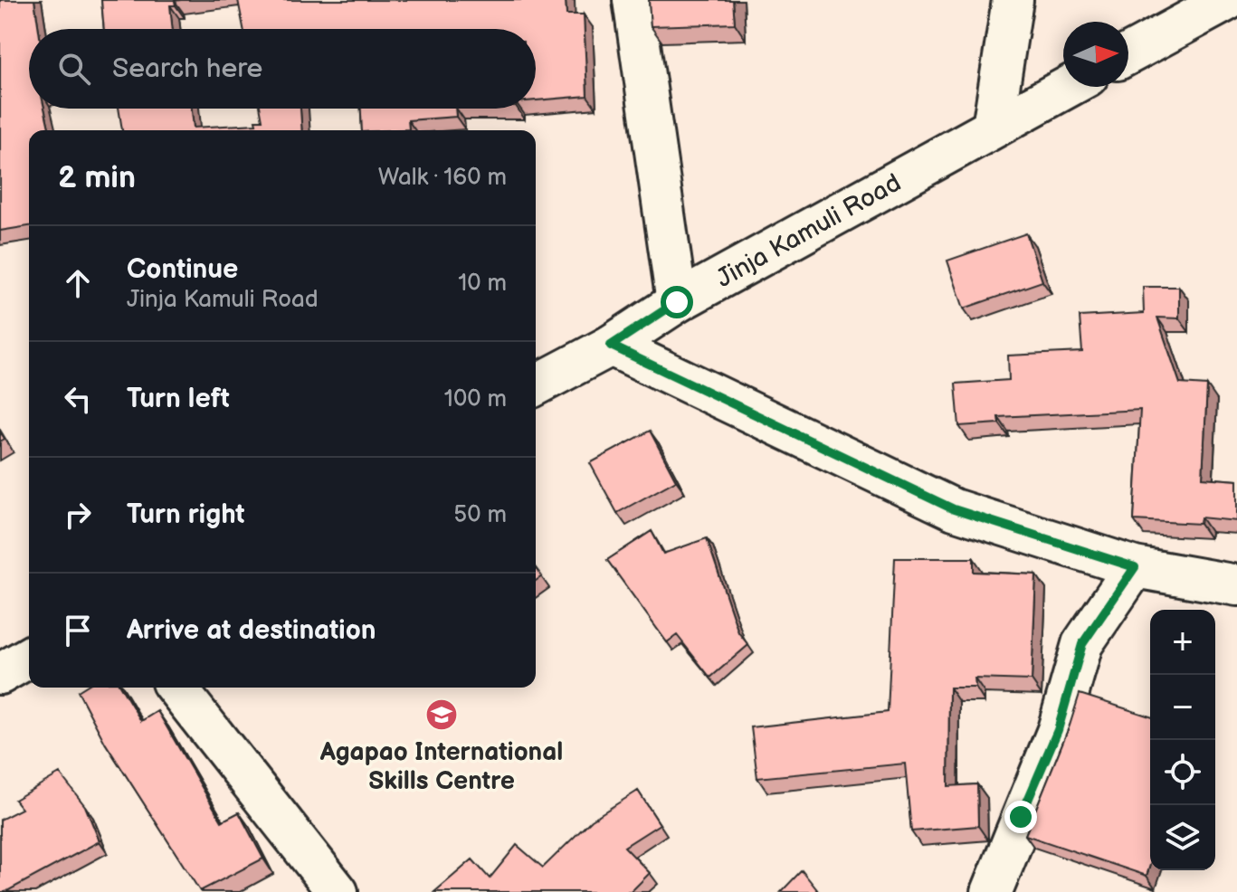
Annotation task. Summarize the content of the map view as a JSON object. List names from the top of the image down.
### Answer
{
  "streets": {
    "street": ["Jinja Kamuli Road"]
  },
  "places": {
    "school or university": ["Agapao International Skills Centre"]
  },
  "north": "right",
  "page": {
    "search": "Search here",
    "heading": ["2 min", "Walk · 160 m"],
    "list": [
      ["Continue", "Jinja Kamuli Road", "10 m"],
      ["Turn left", "100 m"],
      ["Turn right", "50 m"],
      "Arrive at destination"
    ],
    "map_buttons": ["+", "−"]
  }
}
